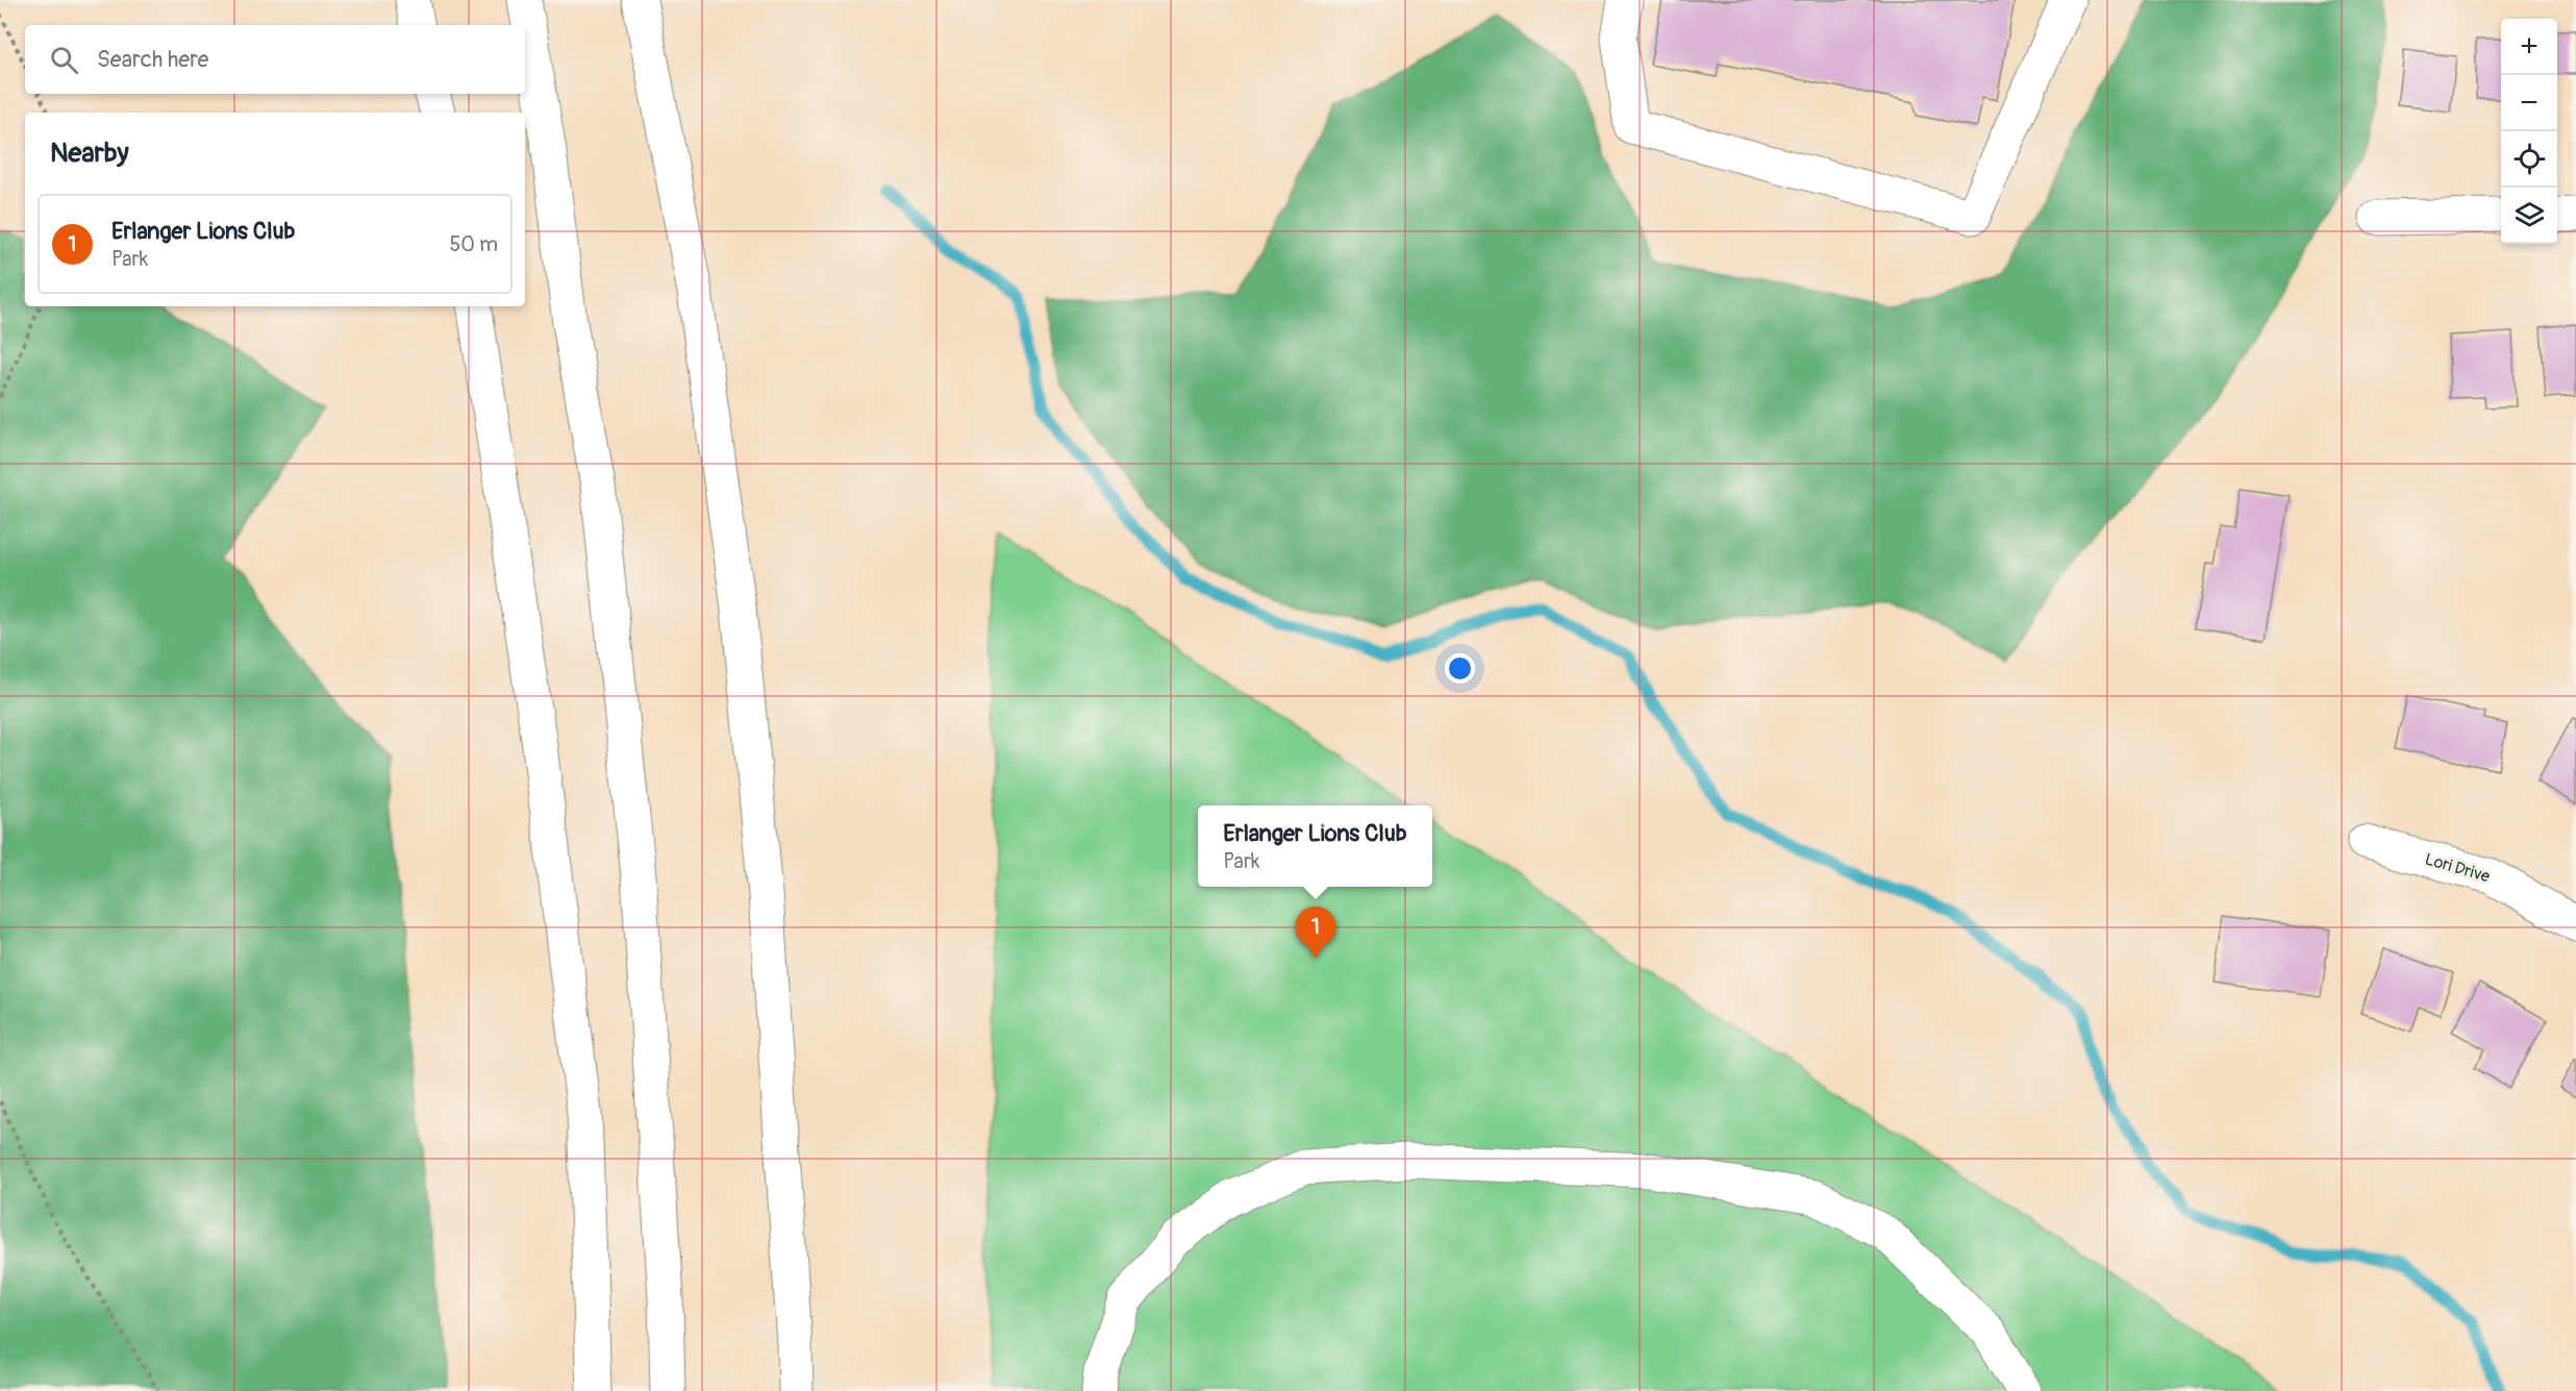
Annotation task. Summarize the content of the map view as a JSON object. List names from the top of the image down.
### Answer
{
  "streets": {
    "main road": ["Lori Drive"]
  },
  "page": {
    "map_buttons": ["+", "−"],
    "search": "Search here",
    "heading": "Nearby",
    "list": [
      {
        "mark": "1",
        "name": "Erlanger Lions Club",
        "note": "Park",
        "value": "50 m"
      }
    ],
    "popup": ["Erlanger Lions Club", "Park"],
    "pins": "1"
  }
}
